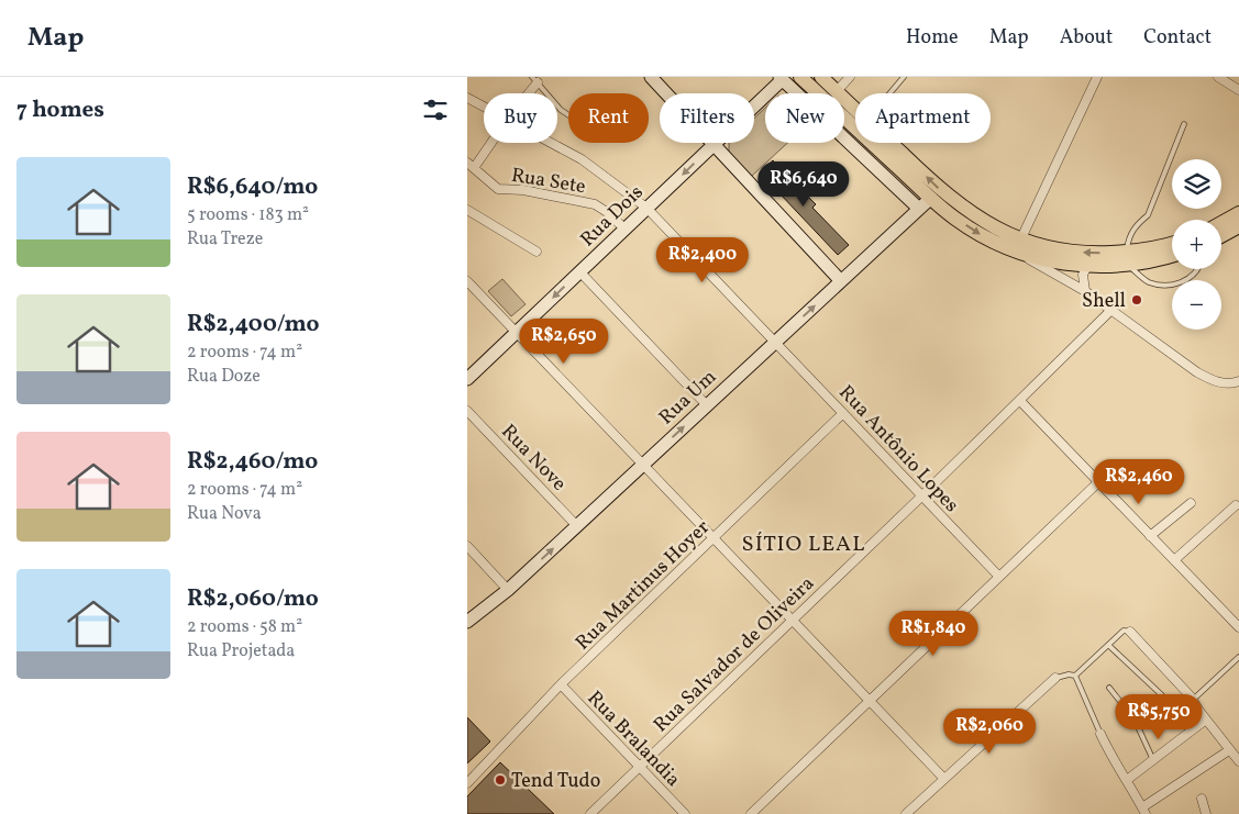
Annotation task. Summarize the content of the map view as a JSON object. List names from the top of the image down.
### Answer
{
  "streets": {
    "main road": ["Rua Dois", "Rua Um"],
    "street": [
      "Rua Sete",
      "Rua Antônio Lopes",
      "Rua Nove",
      "Rua Martinus Hoyer",
      "Rua Salvador de Oliveira",
      "Rua Bralandia"
    ]
  },
  "crossings": [
    ["Rua Sete", "Rua Dois"],
    ["Rua Dois", "Rua Antônio Lopes"],
    ["Rua Um", "Rua Antônio Lopes"],
    ["Rua Um", "Rua Nove"],
    ["Rua Antônio Lopes", "Rua Martinus Hoyer"],
    ["Rua Antônio Lopes", "Rua Salvador de Oliveira"],
    ["Rua Martinus Hoyer", "Rua Bralandia"],
    ["Rua Salvador de Oliveira", "Rua Bralandia"]
  ],
  "one_way": ["Rua Dois", "Rua Um"],
  "districts": ["SÍTIO LEAL"],
  "places": ["Shell", "Tend Tudo"],
  "page": {
    "header": "Map",
    "nav": [
      "Home",
      "Map",
      "About",
      "Contact"
    ],
    "heading": "7 homes",
    "chip": [
      "Buy",
      "Rent",
      "Filters",
      "New",
      "Apartment"
    ],
    "list": [
      {
        "name": "R$6,640/mo",
        "note": "5 rooms · 183 m² · Rua Treze"
      },
      {
        "name": "R$2,400/mo",
        "note": "2 rooms · 74 m² · Rua Doze"
      },
      {
        "name": "R$2,460/mo",
        "note": "2 rooms · 74 m² · Rua Nova"
      },
      {
        "name": "R$2,060/mo",
        "note": "2 rooms · 58 m² · Rua Projetada"
      }
    ],
    "map_buttons": ["+", "−"],
    "price": [
      "R$6,640",
      "R$2,400",
      "R$2,650",
      "R$2,460",
      "R$1,840",
      "R$5,750",
      "R$2,060"
    ]
  }
}
